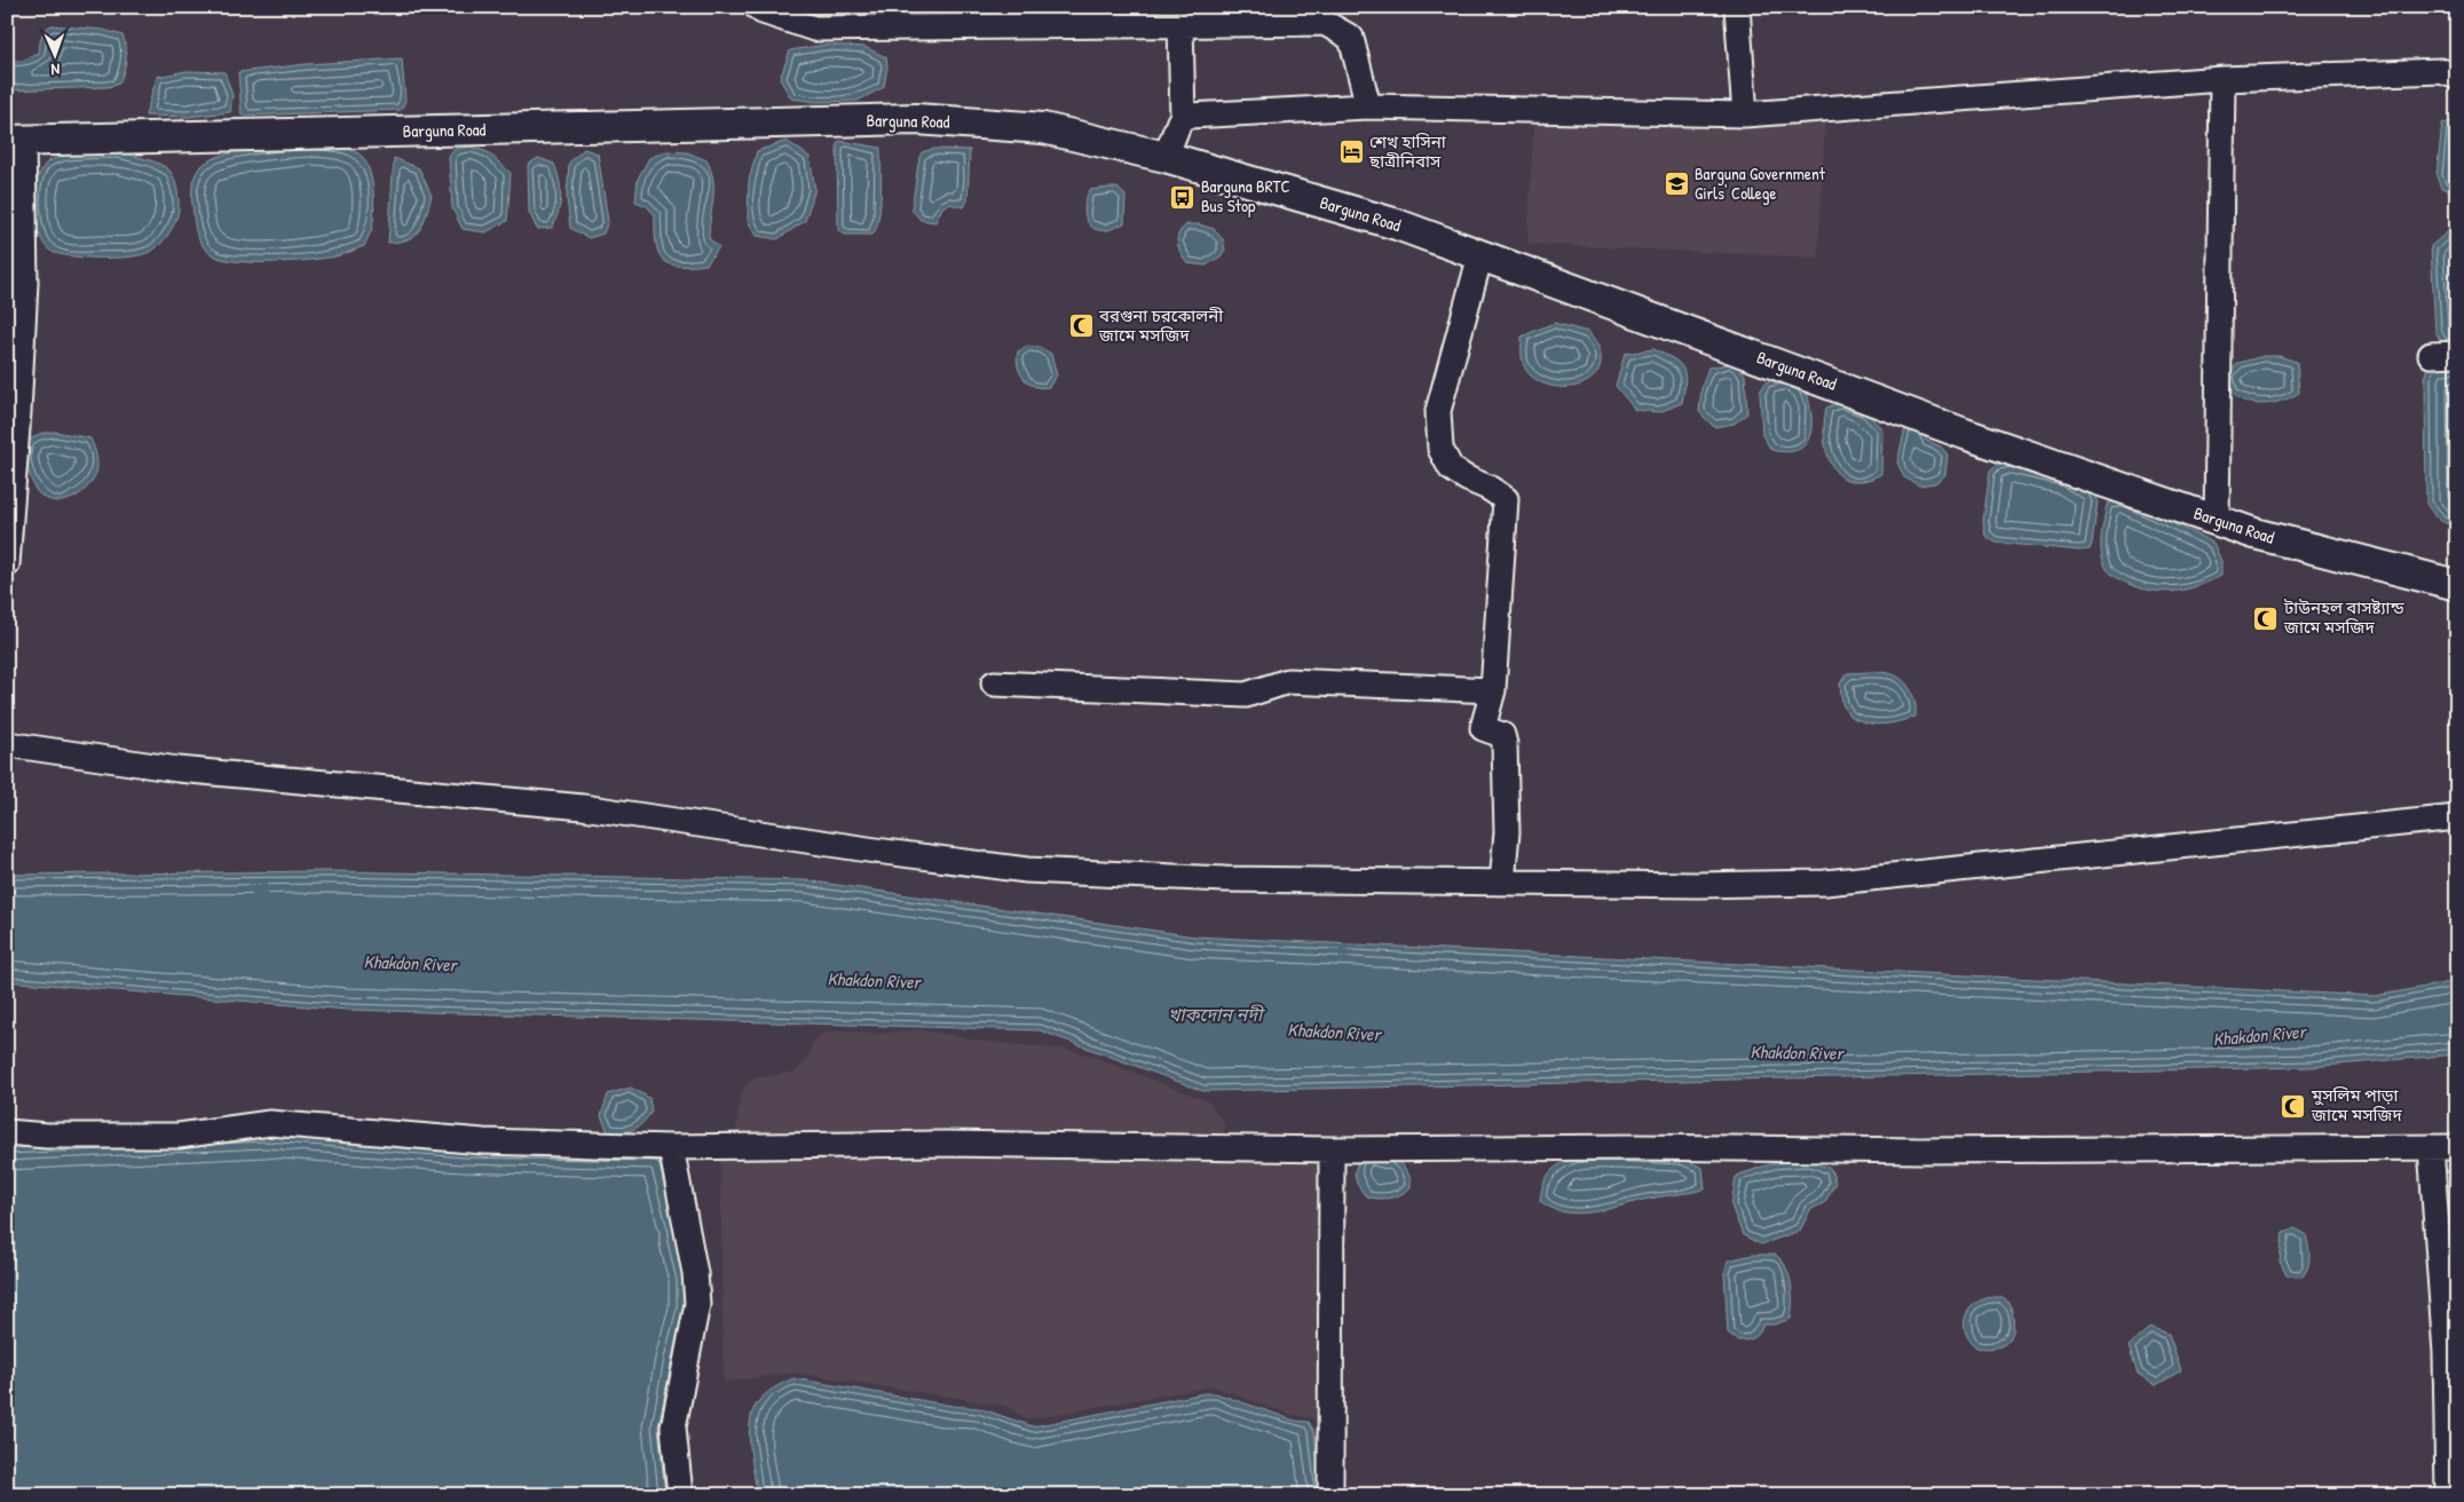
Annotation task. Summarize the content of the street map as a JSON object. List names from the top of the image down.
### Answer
{
  "streets": {
    "main road": ["Barguna Road"]
  },
  "water": ["Khakdon River", "খাকদোন নদী"],
  "places": {
    "hotel": ["শেখ হাসিনা ছাত্রীনিবাস"],
    "school or university": ["Barguna Government Girls' College"],
    "bus stop": ["Barguna BRTC Bus Stop"],
    "mosque": ["বরগুনা চরকোলনী জামে মসজিদ", "টাউনহল বাসষ্ট্যান্ড জামে মসজিদ", "মুসলিম পাড়া জামে মসজিদ"]
  },
  "north": "bottom"
}
